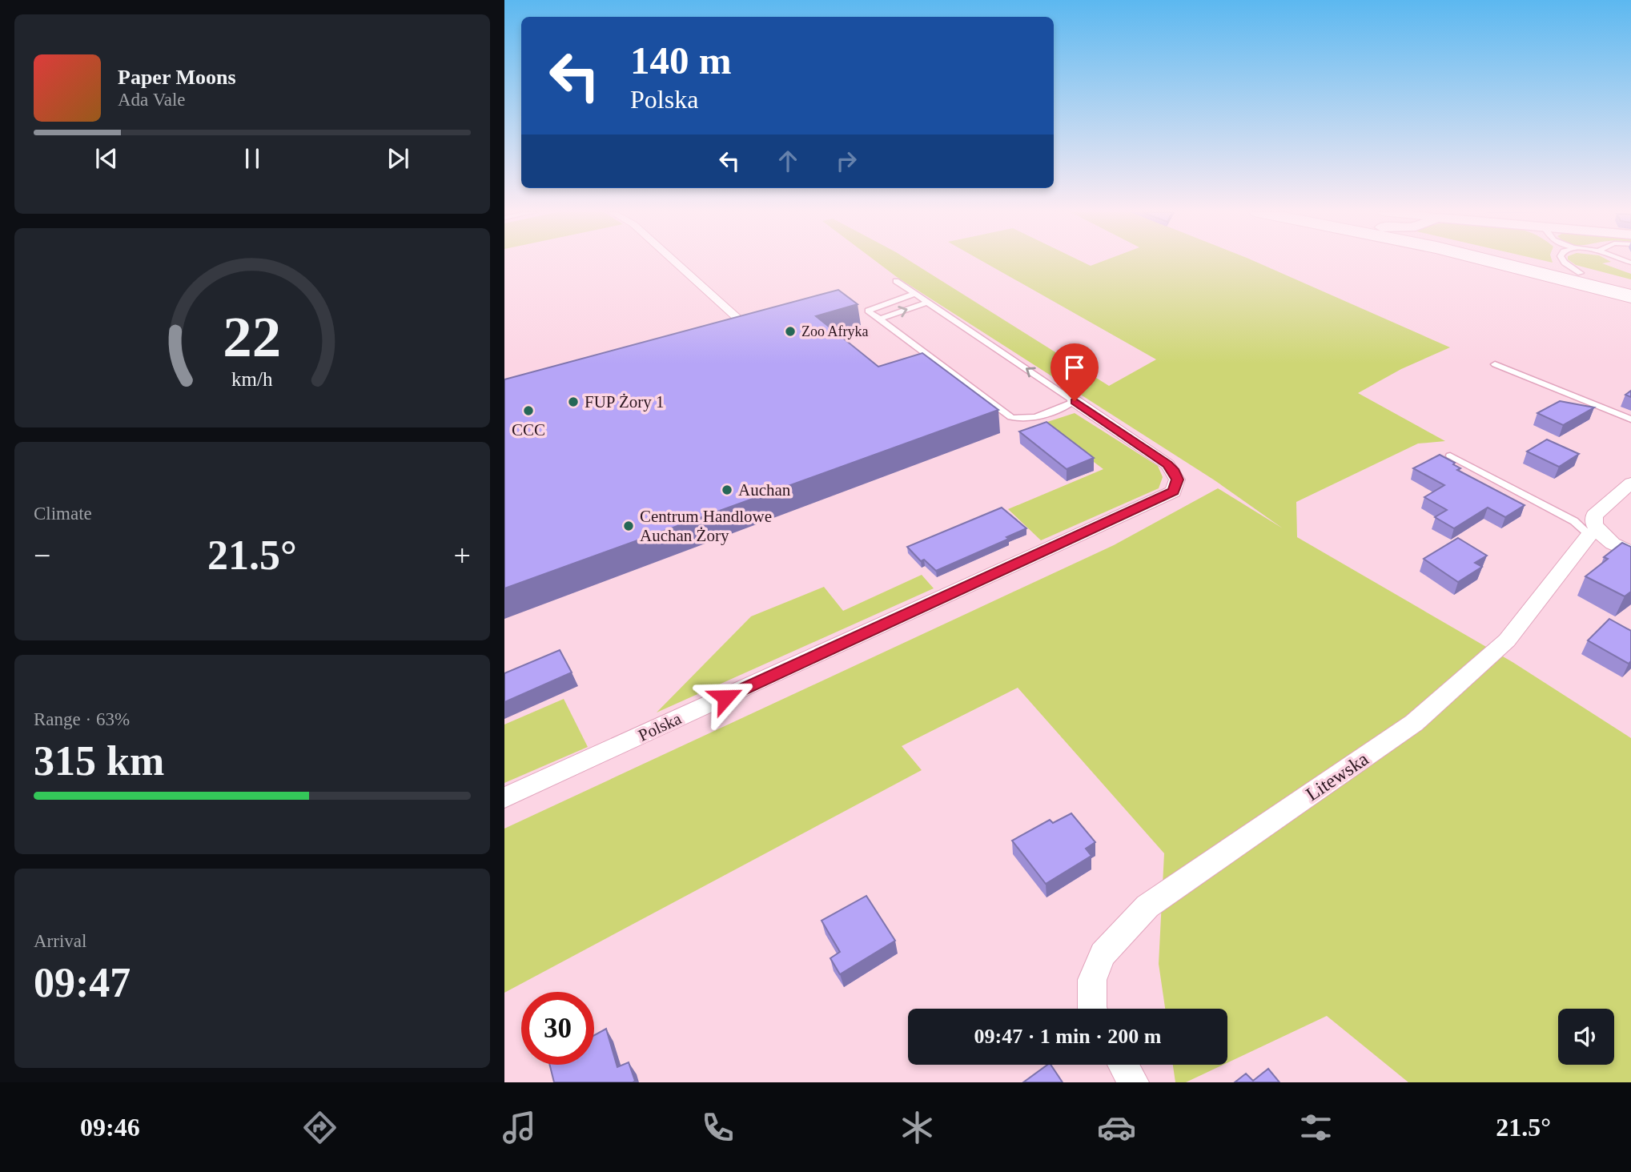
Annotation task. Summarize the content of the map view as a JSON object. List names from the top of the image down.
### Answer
{
  "streets": {
    "street": ["Polska", "Litewska"]
  },
  "places": [
    "Zoo Afryka",
    "FUP Żory 1",
    "CCC",
    "Auchan",
    "Centrum Handlowe Auchan Żory"
  ],
  "page": {
    "turn": ["140 m", "Polska"],
    "song": ["Paper Moons", "Ada Vale"],
    "tile": [
      "Climate",
      ["Range · 63%", "315 km"],
      ["Arrival", "09:47"]
    ],
    "heat": ["−", "21.5°", "+"],
    "limit": "30",
    "trip": "09:47 · 1 min · 200 m",
    "tabs": ["09:46", "21.5°"],
    "gauge": ["22", "km/h"]
  }
}
